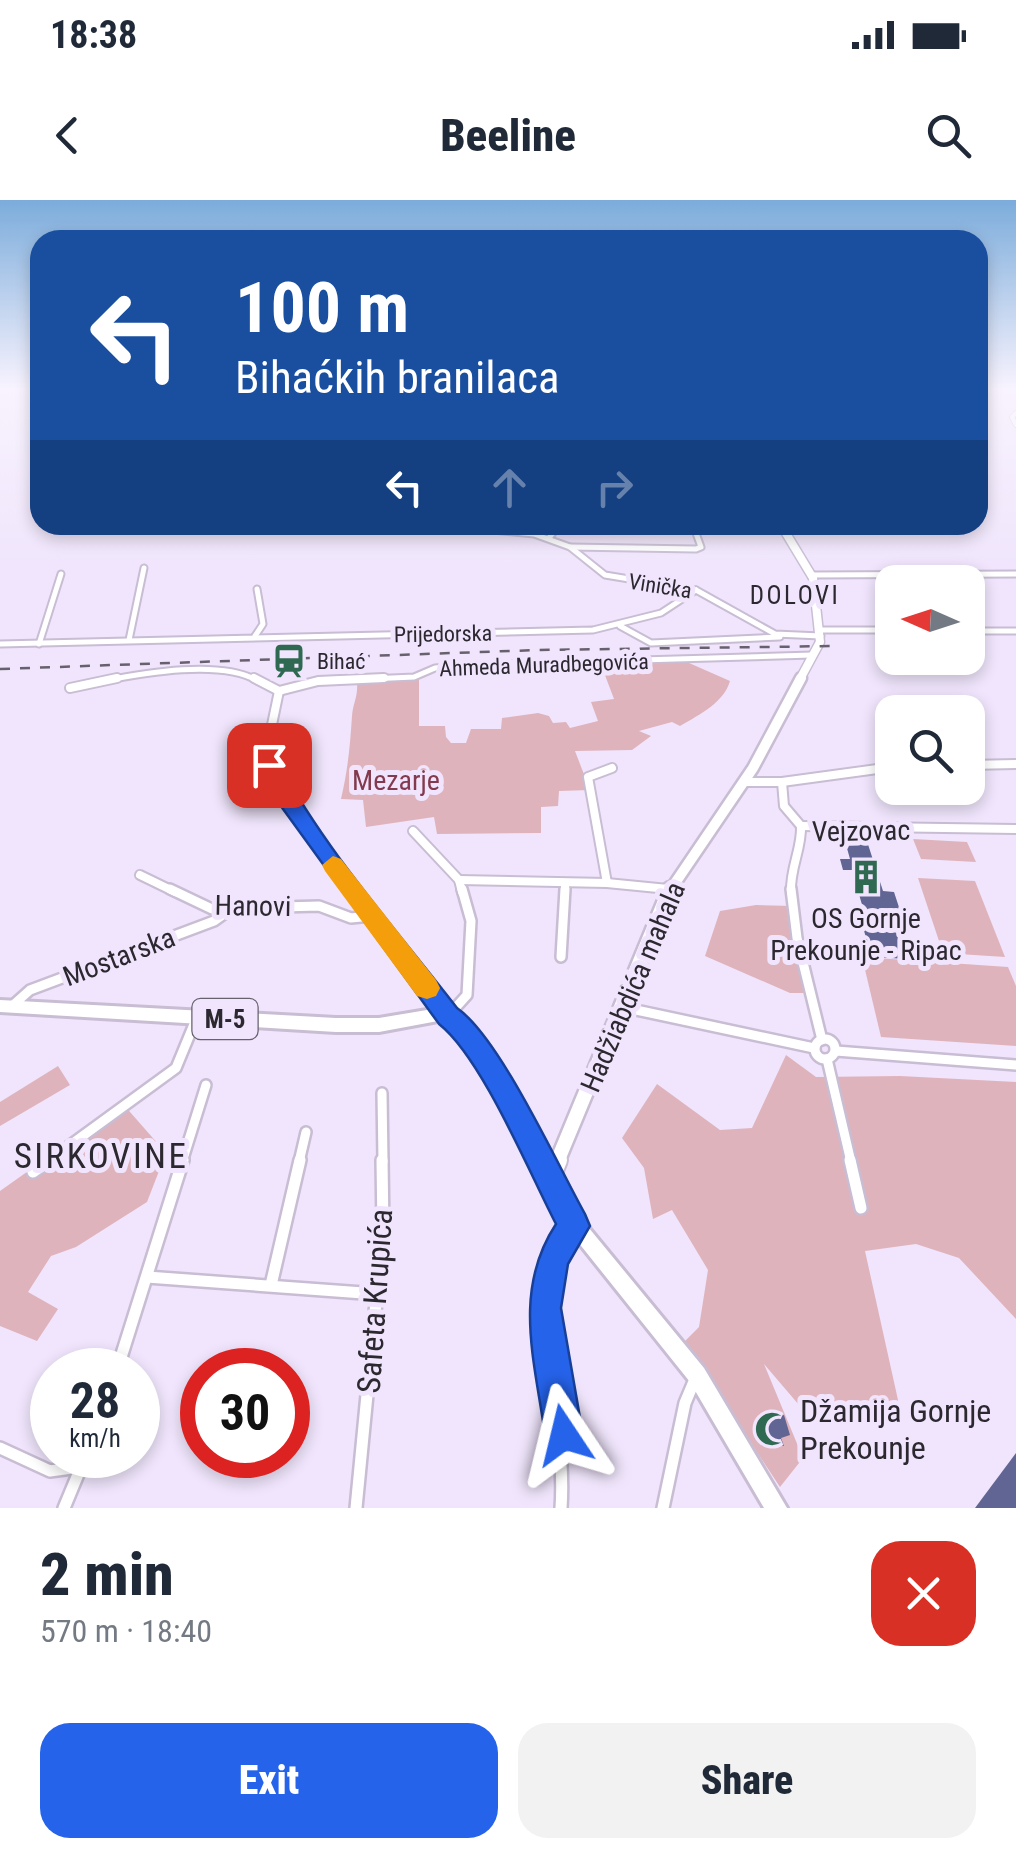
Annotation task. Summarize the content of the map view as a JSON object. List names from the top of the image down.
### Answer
{
  "streets": {
    "main road": ["M-5"],
    "street": [
      "Vinička",
      "Prijedorska",
      "Ahmeda Muradbegovića",
      "Vejzovac",
      "Hanovi",
      "Mostarska",
      "Hadžiabdića mahala",
      "Safeta Krupića"
    ]
  },
  "crossings": [
    ["Vinička", "Prijedorska"],
    ["Vinička", "Ahmeda Muradbegovića"],
    ["Vinička", "Hadžiabdića mahala"],
    ["Ahmeda Muradbegovića", "Hadžiabdića mahala"],
    ["Hanovi", "Mostarska"],
    ["Mostarska", "M-5"]
  ],
  "districts": ["DOLOVI", "SIRKOVINE"],
  "parks": ["Mezarje"],
  "places": {
    "station": ["Bihać"],
    "building": ["OS Gornje Prekounje - Ripac"],
    "mosque": ["Džamija Gornje Prekounje"]
  },
  "north": "left",
  "page": {
    "status": "18:38",
    "header": "Beeline",
    "turn": ["100 m", "Bihaćkih branilaca"],
    "speed": "28 km/h",
    "limit": "30",
    "heading": ["2 min", "570 m · 18:40"],
    "buttons": ["Exit", "Share"]
  }
}
